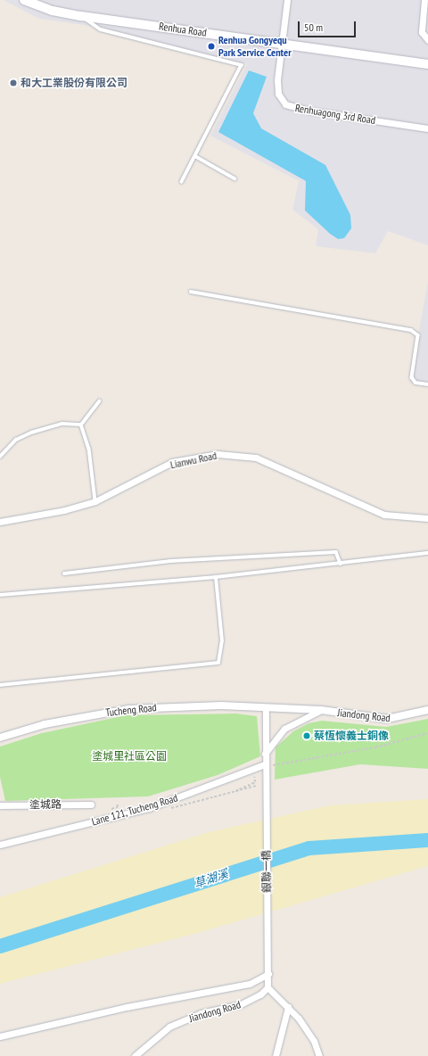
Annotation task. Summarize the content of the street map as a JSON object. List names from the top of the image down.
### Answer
{
  "streets": {
    "main road": ["Renhua Road"],
    "street": [
      "Renhuagong 3rd Road",
      "Lianwu Road",
      "Tucheng Road",
      "Jiandong Road",
      "塗城路",
      "Lane 121, Tucheng Road",
      "銀聯一橋"
    ]
  },
  "crossings": [
    ["Renhua Road", "Renhuagong 3rd Road"],
    ["Tucheng Road", "Jiandong Road"],
    ["Lane 121, Tucheng Road", "銀聯一橋"]
  ],
  "water": ["草湖溪"],
  "parks": ["塗城里社區公園"],
  "places": ["Renhua Gongyequ Park Service Center", "和大工業股份有限公司", "蔡恆懷義士銅像"],
  "scale_bar": "50 m"
}
